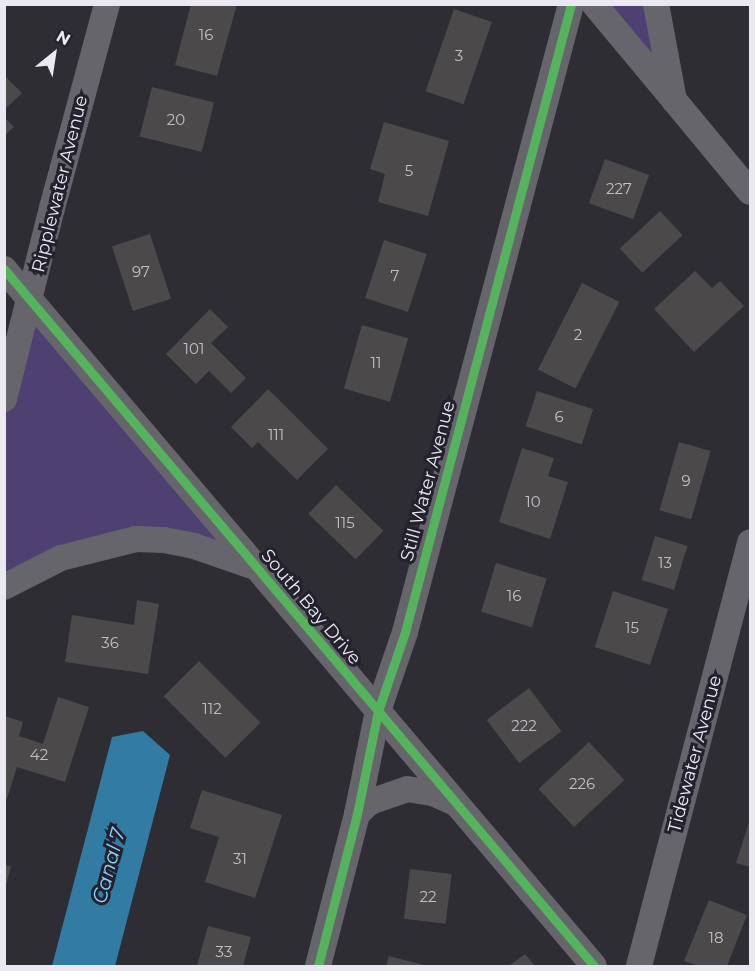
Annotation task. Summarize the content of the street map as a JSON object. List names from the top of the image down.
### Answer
{
  "streets": {
    "street": [
      "Ripplewater Avenue",
      "Still Water Avenue",
      "South Bay Drive",
      "Tidewater Avenue"
    ]
  },
  "crossings": [
    ["Ripplewater Avenue", "South Bay Drive"],
    ["Still Water Avenue", "South Bay Drive"]
  ],
  "water": ["Canal 7"],
  "house_numbers": [
    "16",
    "3",
    "20",
    "5",
    "227",
    "97",
    "7",
    "2",
    "101",
    "11",
    "6",
    "111",
    "9",
    "10",
    "115",
    "13",
    "16",
    "15",
    "36",
    "112",
    "222",
    "42",
    "226",
    "31",
    "22",
    "18",
    "33"
  ],
  "north": "top right"
}
